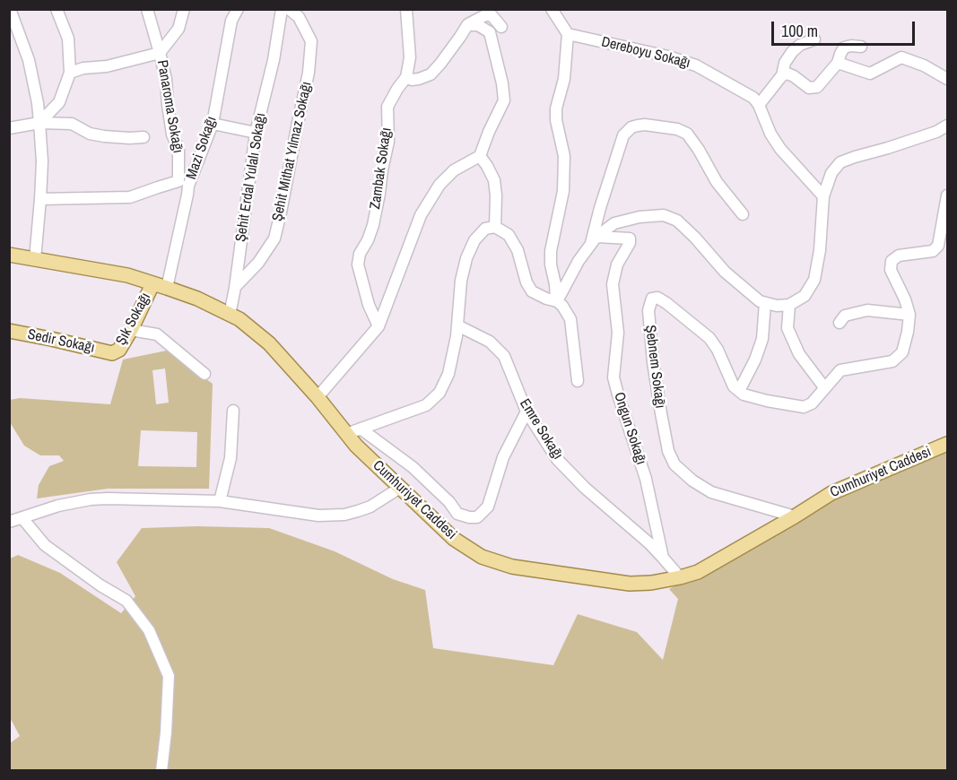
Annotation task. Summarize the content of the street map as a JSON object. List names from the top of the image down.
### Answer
{
  "streets": {
    "main road": ["Şık Sokağı", "Sedir Sokağı", "Cumhuriyet Caddesi"],
    "street": [
      "Dereboyu Sokağı",
      "Panaroma Sokağı",
      "Mazi Sokağı",
      "Şehit Mithat Yılmaz Sokağı",
      "Zambak Sokağı",
      "Şehit Erdal Yulalı Sokağı",
      "Şebnem Sokağı",
      "Ongun Sokağı",
      "Emre Sokağı"
    ]
  },
  "crossings": [
    ["Panaroma Sokağı", "Mazi Sokağı"],
    ["Mazi Sokağı", "Cumhuriyet Caddesi"],
    ["Şehit Mithat Yılmaz Sokağı", "Şehit Erdal Yulalı Sokağı"],
    ["Şehit Erdal Yulalı Sokağı", "Cumhuriyet Caddesi"],
    ["Şık Sokağı", "Sedir Sokağı"],
    ["Şık Sokağı", "Cumhuriyet Caddesi"],
    ["Şebnem Sokağı", "Cumhuriyet Caddesi"],
    ["Ongun Sokağı", "Emre Sokağı"],
    ["Emre Sokağı", "Cumhuriyet Caddesi"]
  ],
  "scale_bar": "100 m"
}
